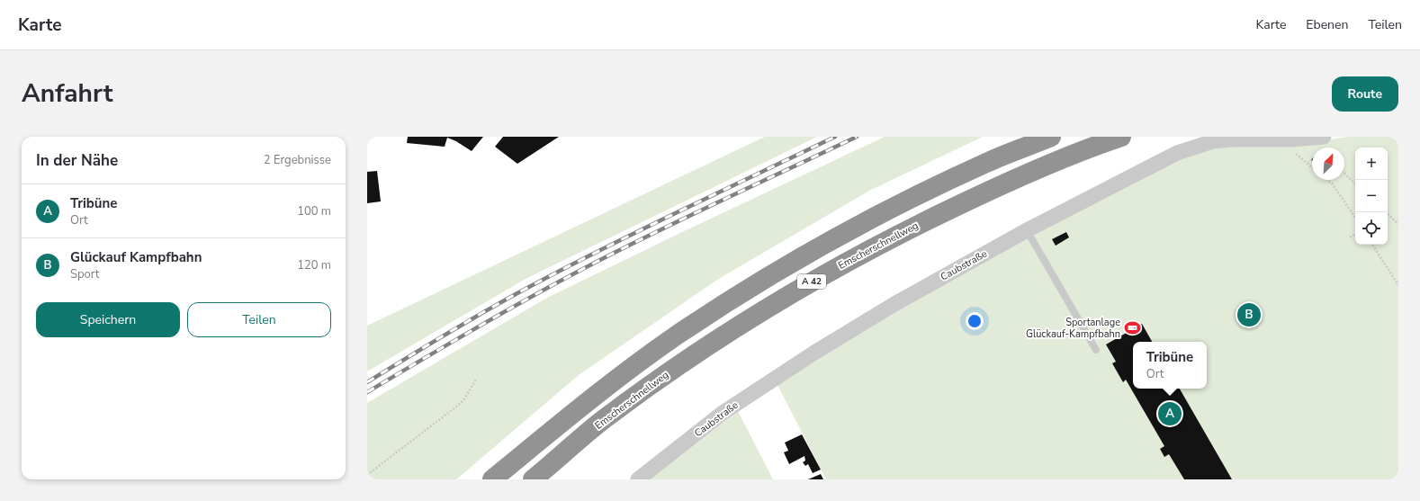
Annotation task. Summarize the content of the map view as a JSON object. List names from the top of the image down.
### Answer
{
  "streets": {
    "highway": ["Emscherschnellweg", "A 42"],
    "street": ["Caubstraße"]
  },
  "places": {
    "sports": ["Sportanlage Glückauf-Kampfbahn"]
  },
  "north": "top right",
  "page": {
    "header": "Karte",
    "nav": ["Karte", "Ebenen", "Teilen"],
    "title": "Anfahrt",
    "buttons": [
      "Route",
      ["Speichern", "Teilen"]
    ],
    "heading": ["In der Nähe", "2 Ergebnisse"],
    "map_buttons": ["+", "−"],
    "list": [
      {
        "mark": "A",
        "name": "Tribüne",
        "note": "Ort",
        "value": "100 m"
      },
      {
        "mark": "B",
        "name": "Glückauf Kampfbahn",
        "note": "Sport",
        "value": "120 m"
      }
    ],
    "pins": ["B", "A"],
    "popup": ["Tribüne", "Ort"]
  }
}
